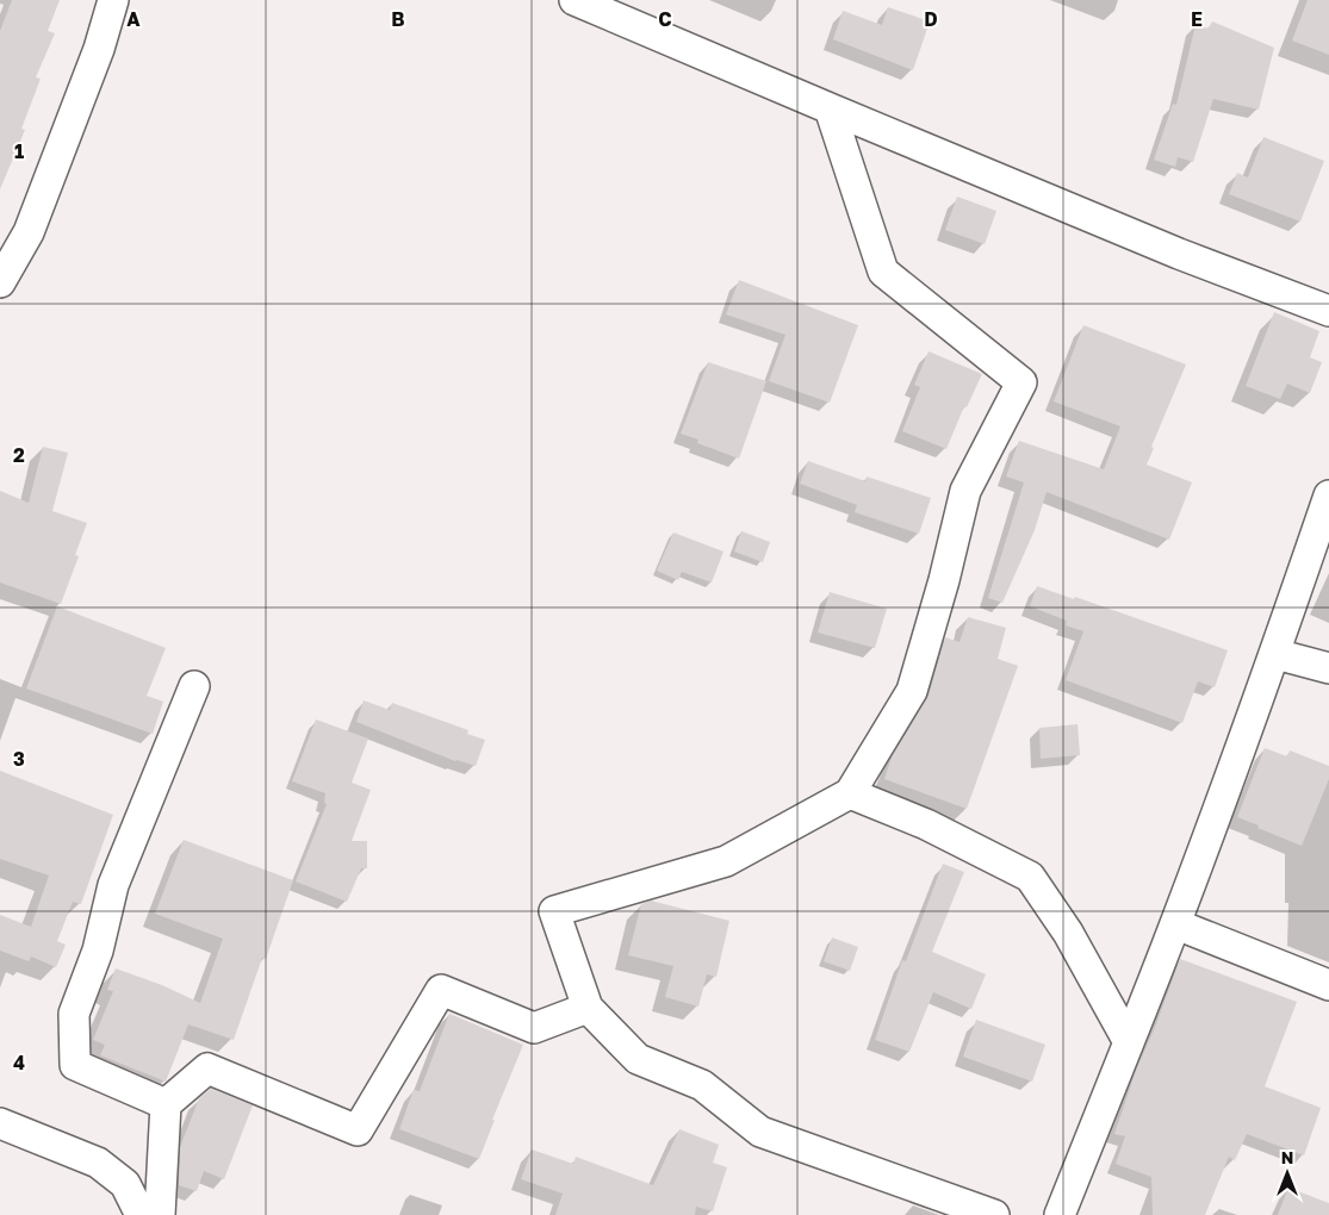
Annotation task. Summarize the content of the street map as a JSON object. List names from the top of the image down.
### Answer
{
  "north": "top",
  "grid": {
    "columns": [
      "A",
      "B",
      "C",
      "D",
      "E"
    ],
    "rows": [
      "1",
      "2",
      "3",
      "4"
    ]
  }
}
